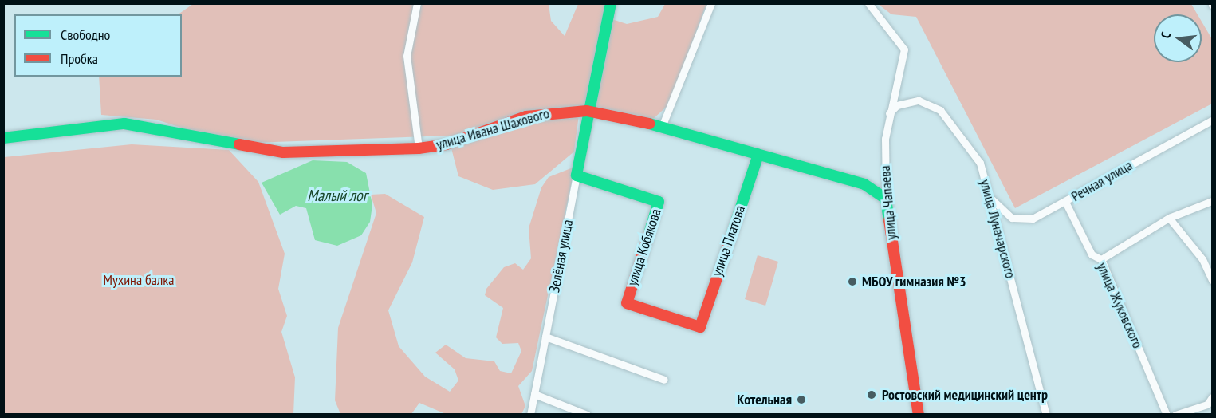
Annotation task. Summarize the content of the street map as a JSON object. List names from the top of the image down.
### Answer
{
  "streets": {
    "main road": [
      "улица Ивана Шахового",
      "улица Чапаева",
      "улица Платова",
      "улица Кобякова"
    ],
    "street": [
      "Речная улица",
      "улица Луначарского",
      "Зелёная улица",
      "улица Жуковского"
    ]
  },
  "crossings": [
    ["улица Ивана Шахового", "улица Чапаева"],
    ["улица Ивана Шахового", "улица Платова"],
    ["Речная улица", "улица Луначарского"],
    ["Речная улица", "улица Жуковского"],
    ["улица Чапаева", "улица Луначарского"],
    ["улица Платова", "улица Кобякова"],
    ["улица Кобякова", "Зелёная улица"]
  ],
  "water": ["Малый лог"],
  "parks": ["Мухина балка"],
  "places": ["МБОУ гимназия №3", "Ростовский медицинский центр", "Котельная"],
  "legend": ["Свободно", "Пробка"],
  "north": "left"
}
